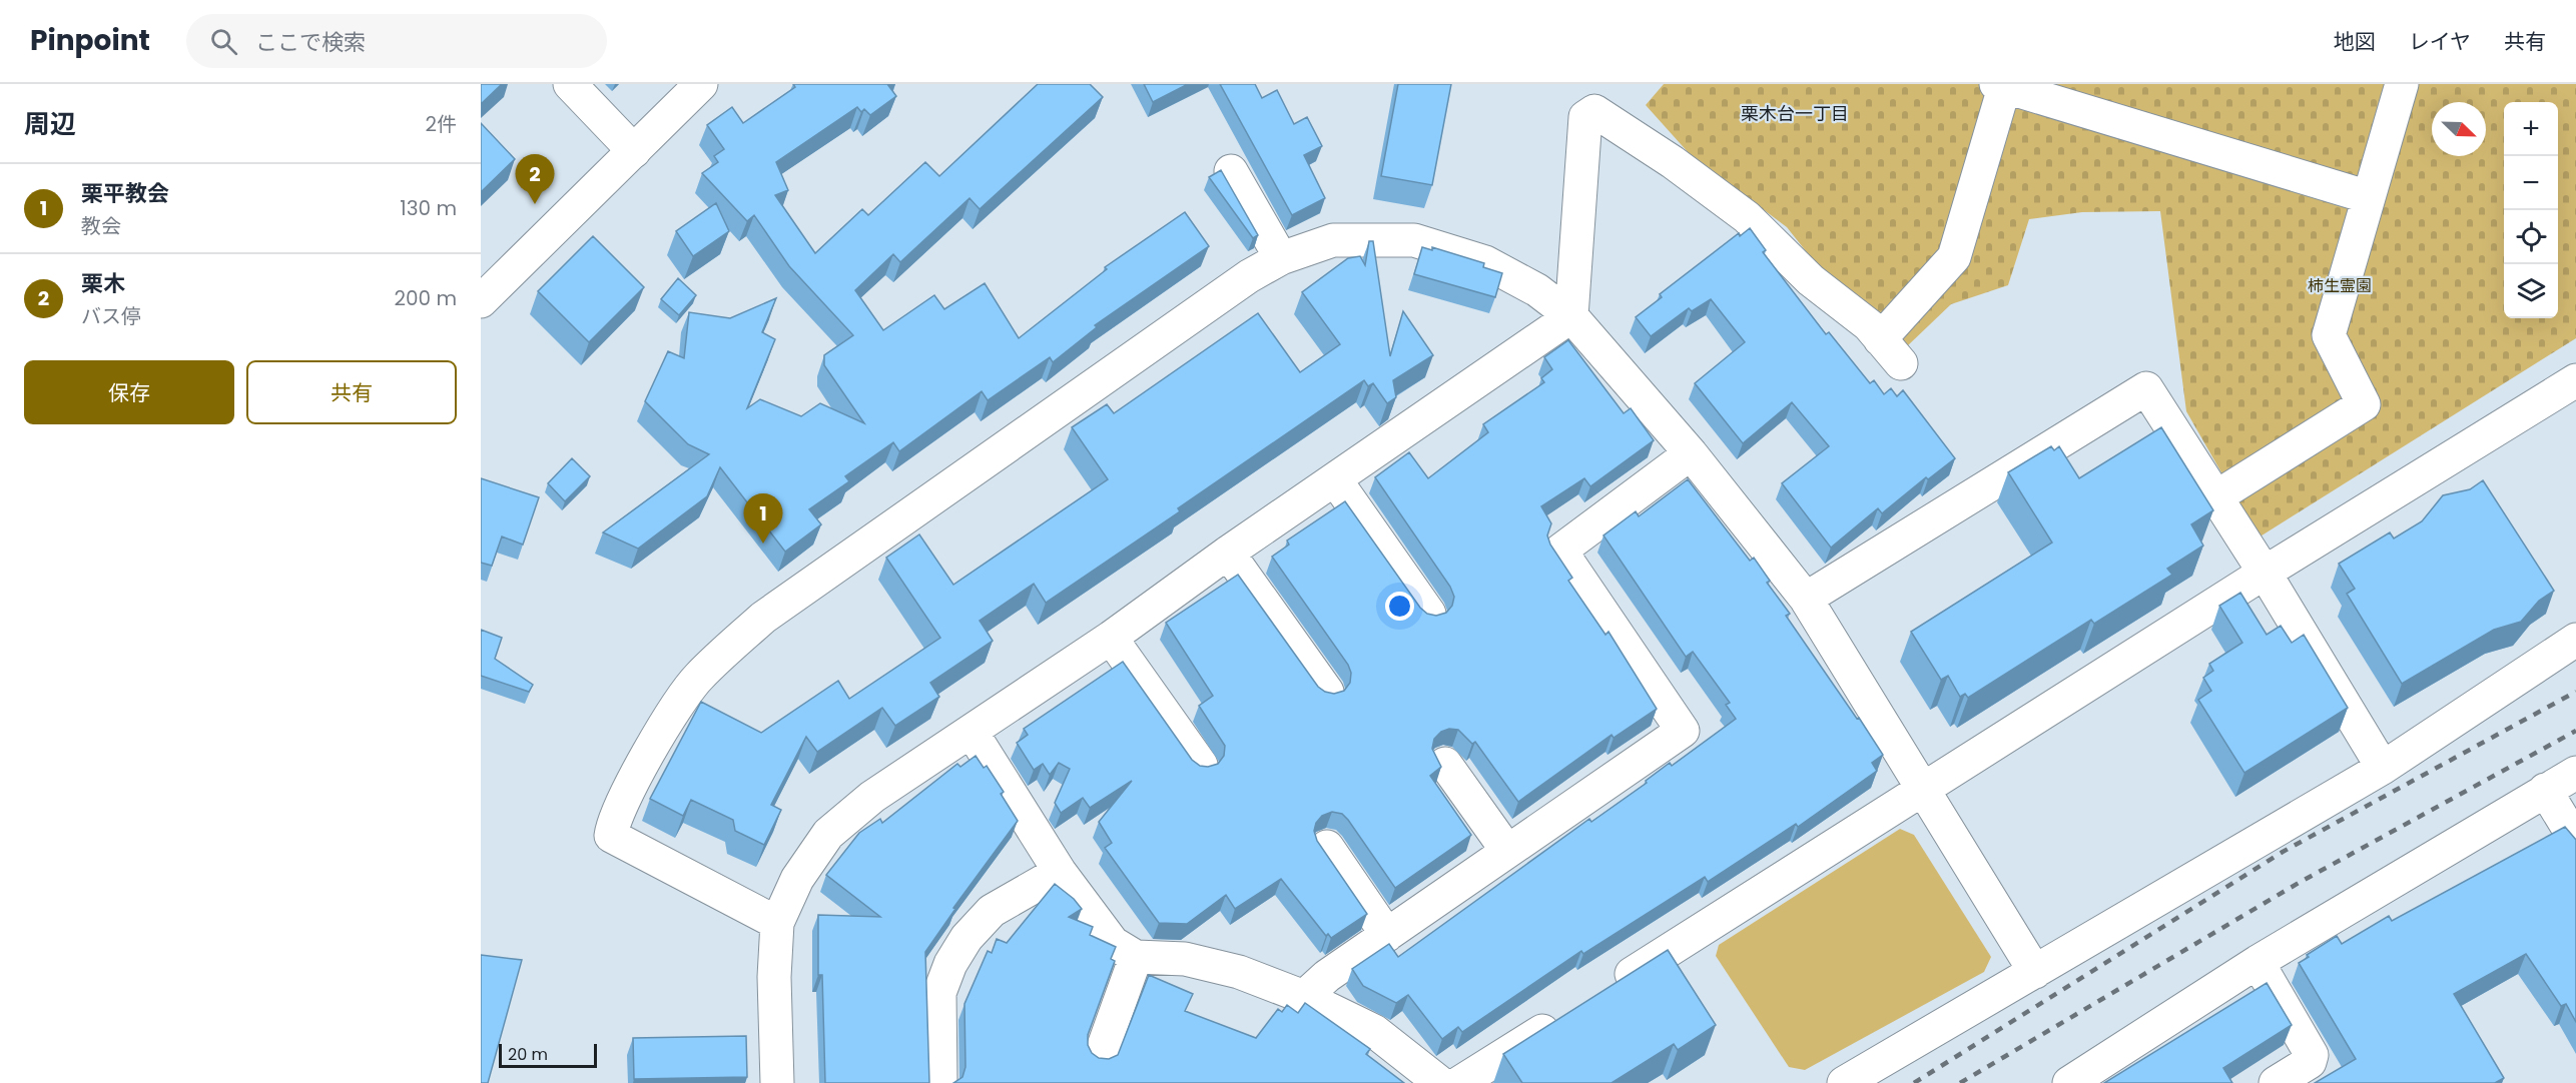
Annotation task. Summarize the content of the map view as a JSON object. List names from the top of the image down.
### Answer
{
  "districts": ["栗木台一丁目"],
  "parks": ["柿生霊園"],
  "scale_bar": "20 m",
  "north": "bottom right",
  "page": {
    "header": "Pinpoint",
    "search": "ここで検索",
    "nav": ["地図", "レイヤ", "共有"],
    "heading": ["周辺", "2件"],
    "map_buttons": ["+", "−"],
    "pins": ["2", "1"],
    "list": [
      {
        "mark": "1",
        "name": "栗平教会",
        "note": "教会",
        "value": "130 m"
      },
      {
        "mark": "2",
        "name": "栗木",
        "note": "バス停",
        "value": "200 m"
      }
    ],
    "buttons": ["保存", "共有"],
    "scale": "20 m"
  }
}
